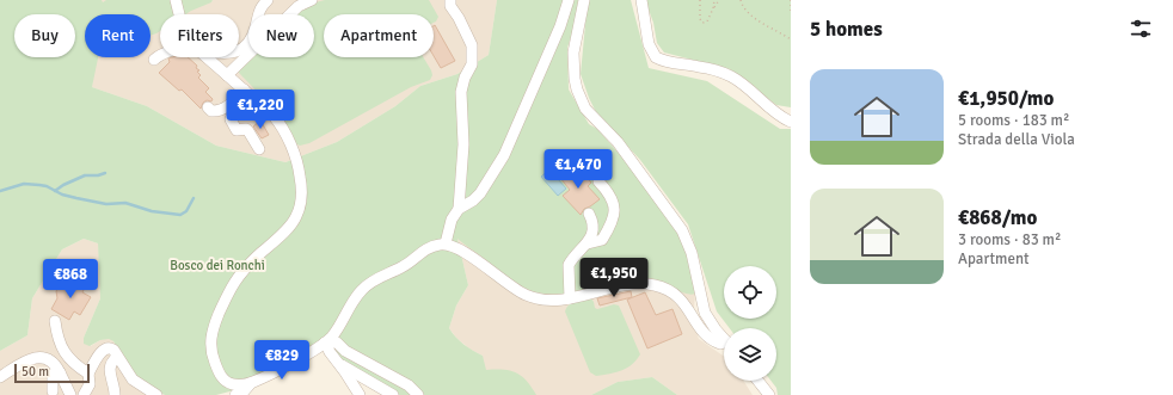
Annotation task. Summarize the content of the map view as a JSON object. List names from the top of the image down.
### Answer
{
  "parks": ["Bosco dei Ronchi"],
  "scale_bar": "50 m",
  "page": {
    "heading": "5 homes",
    "chip": [
      "Buy",
      "Rent",
      "Filters",
      "New",
      "Apartment"
    ],
    "list": [
      {
        "name": "€1,950/mo",
        "note": "5 rooms · 183 m² · Strada della Viola"
      },
      {
        "name": "€868/mo",
        "note": "3 rooms · 83 m² · Apartment"
      }
    ],
    "price": [
      "€1,220",
      "€1,470",
      "€1,950",
      "€868",
      "€829"
    ],
    "scale": "50 m"
  }
}
